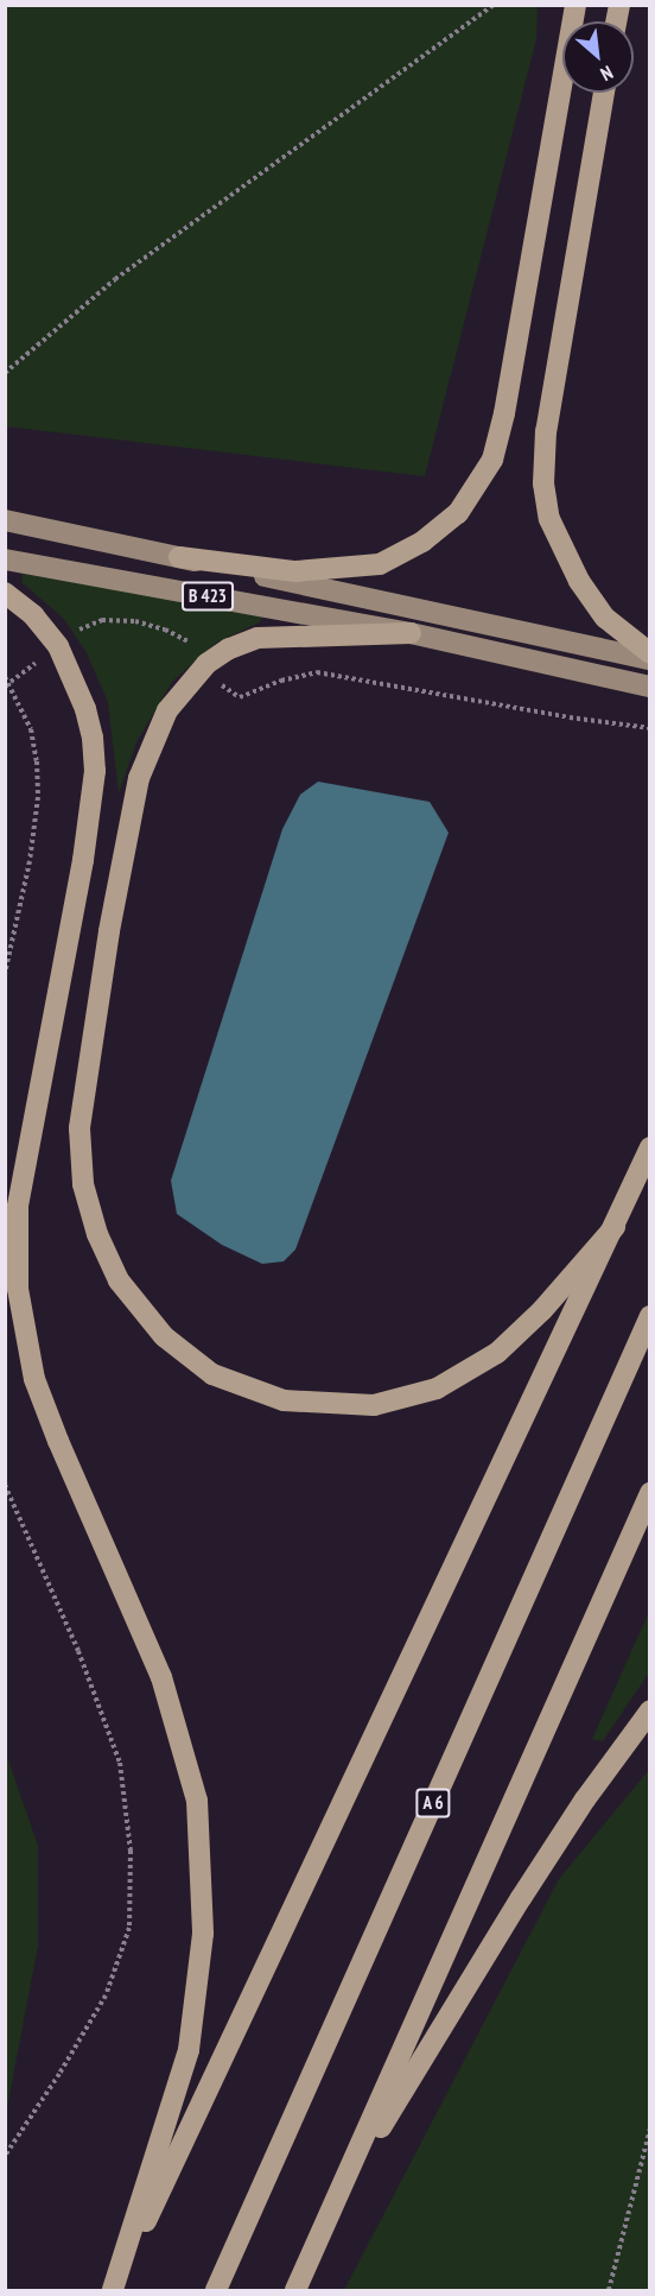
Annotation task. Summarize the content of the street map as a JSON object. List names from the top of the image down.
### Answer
{
  "streets": {
    "highway": ["A 6"],
    "main road": ["B 423"]
  },
  "north": "bottom right"
}
